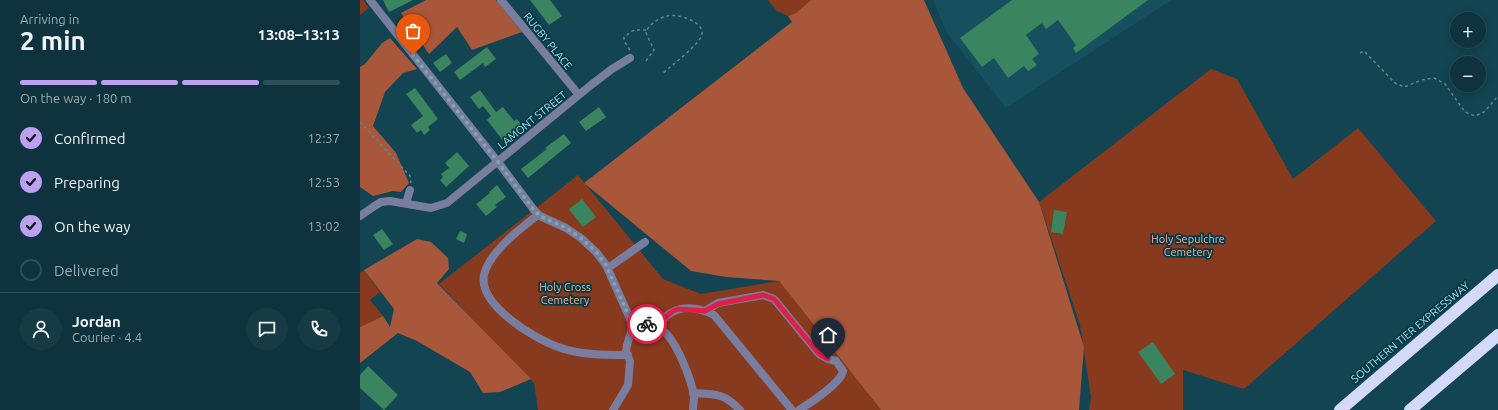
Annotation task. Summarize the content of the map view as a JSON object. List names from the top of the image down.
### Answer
{
  "streets": {
    "highway": ["SOUTHERN TIER EXPRESSWAY"],
    "street": ["RUGBY PLACE", "LAMONT STREET"]
  },
  "crossings": [
    ["RUGBY PLACE", "LAMONT STREET"]
  ],
  "parks": ["Holy Sepulchre Cemetery", "Holy Cross Cemetery"],
  "page": {
    "heading": ["2 min", "Arriving in", "13:08–13:13"],
    "panel": ["Jordan", "Courier · 4.4"],
    "map_buttons": ["+", "−"],
    "bar": "On the way · 180 m",
    "list": [
      ["Confirmed", "12:37"],
      ["Preparing", "12:53"],
      ["On the way", "13:02"],
      "Delivered"
    ]
  }
}
